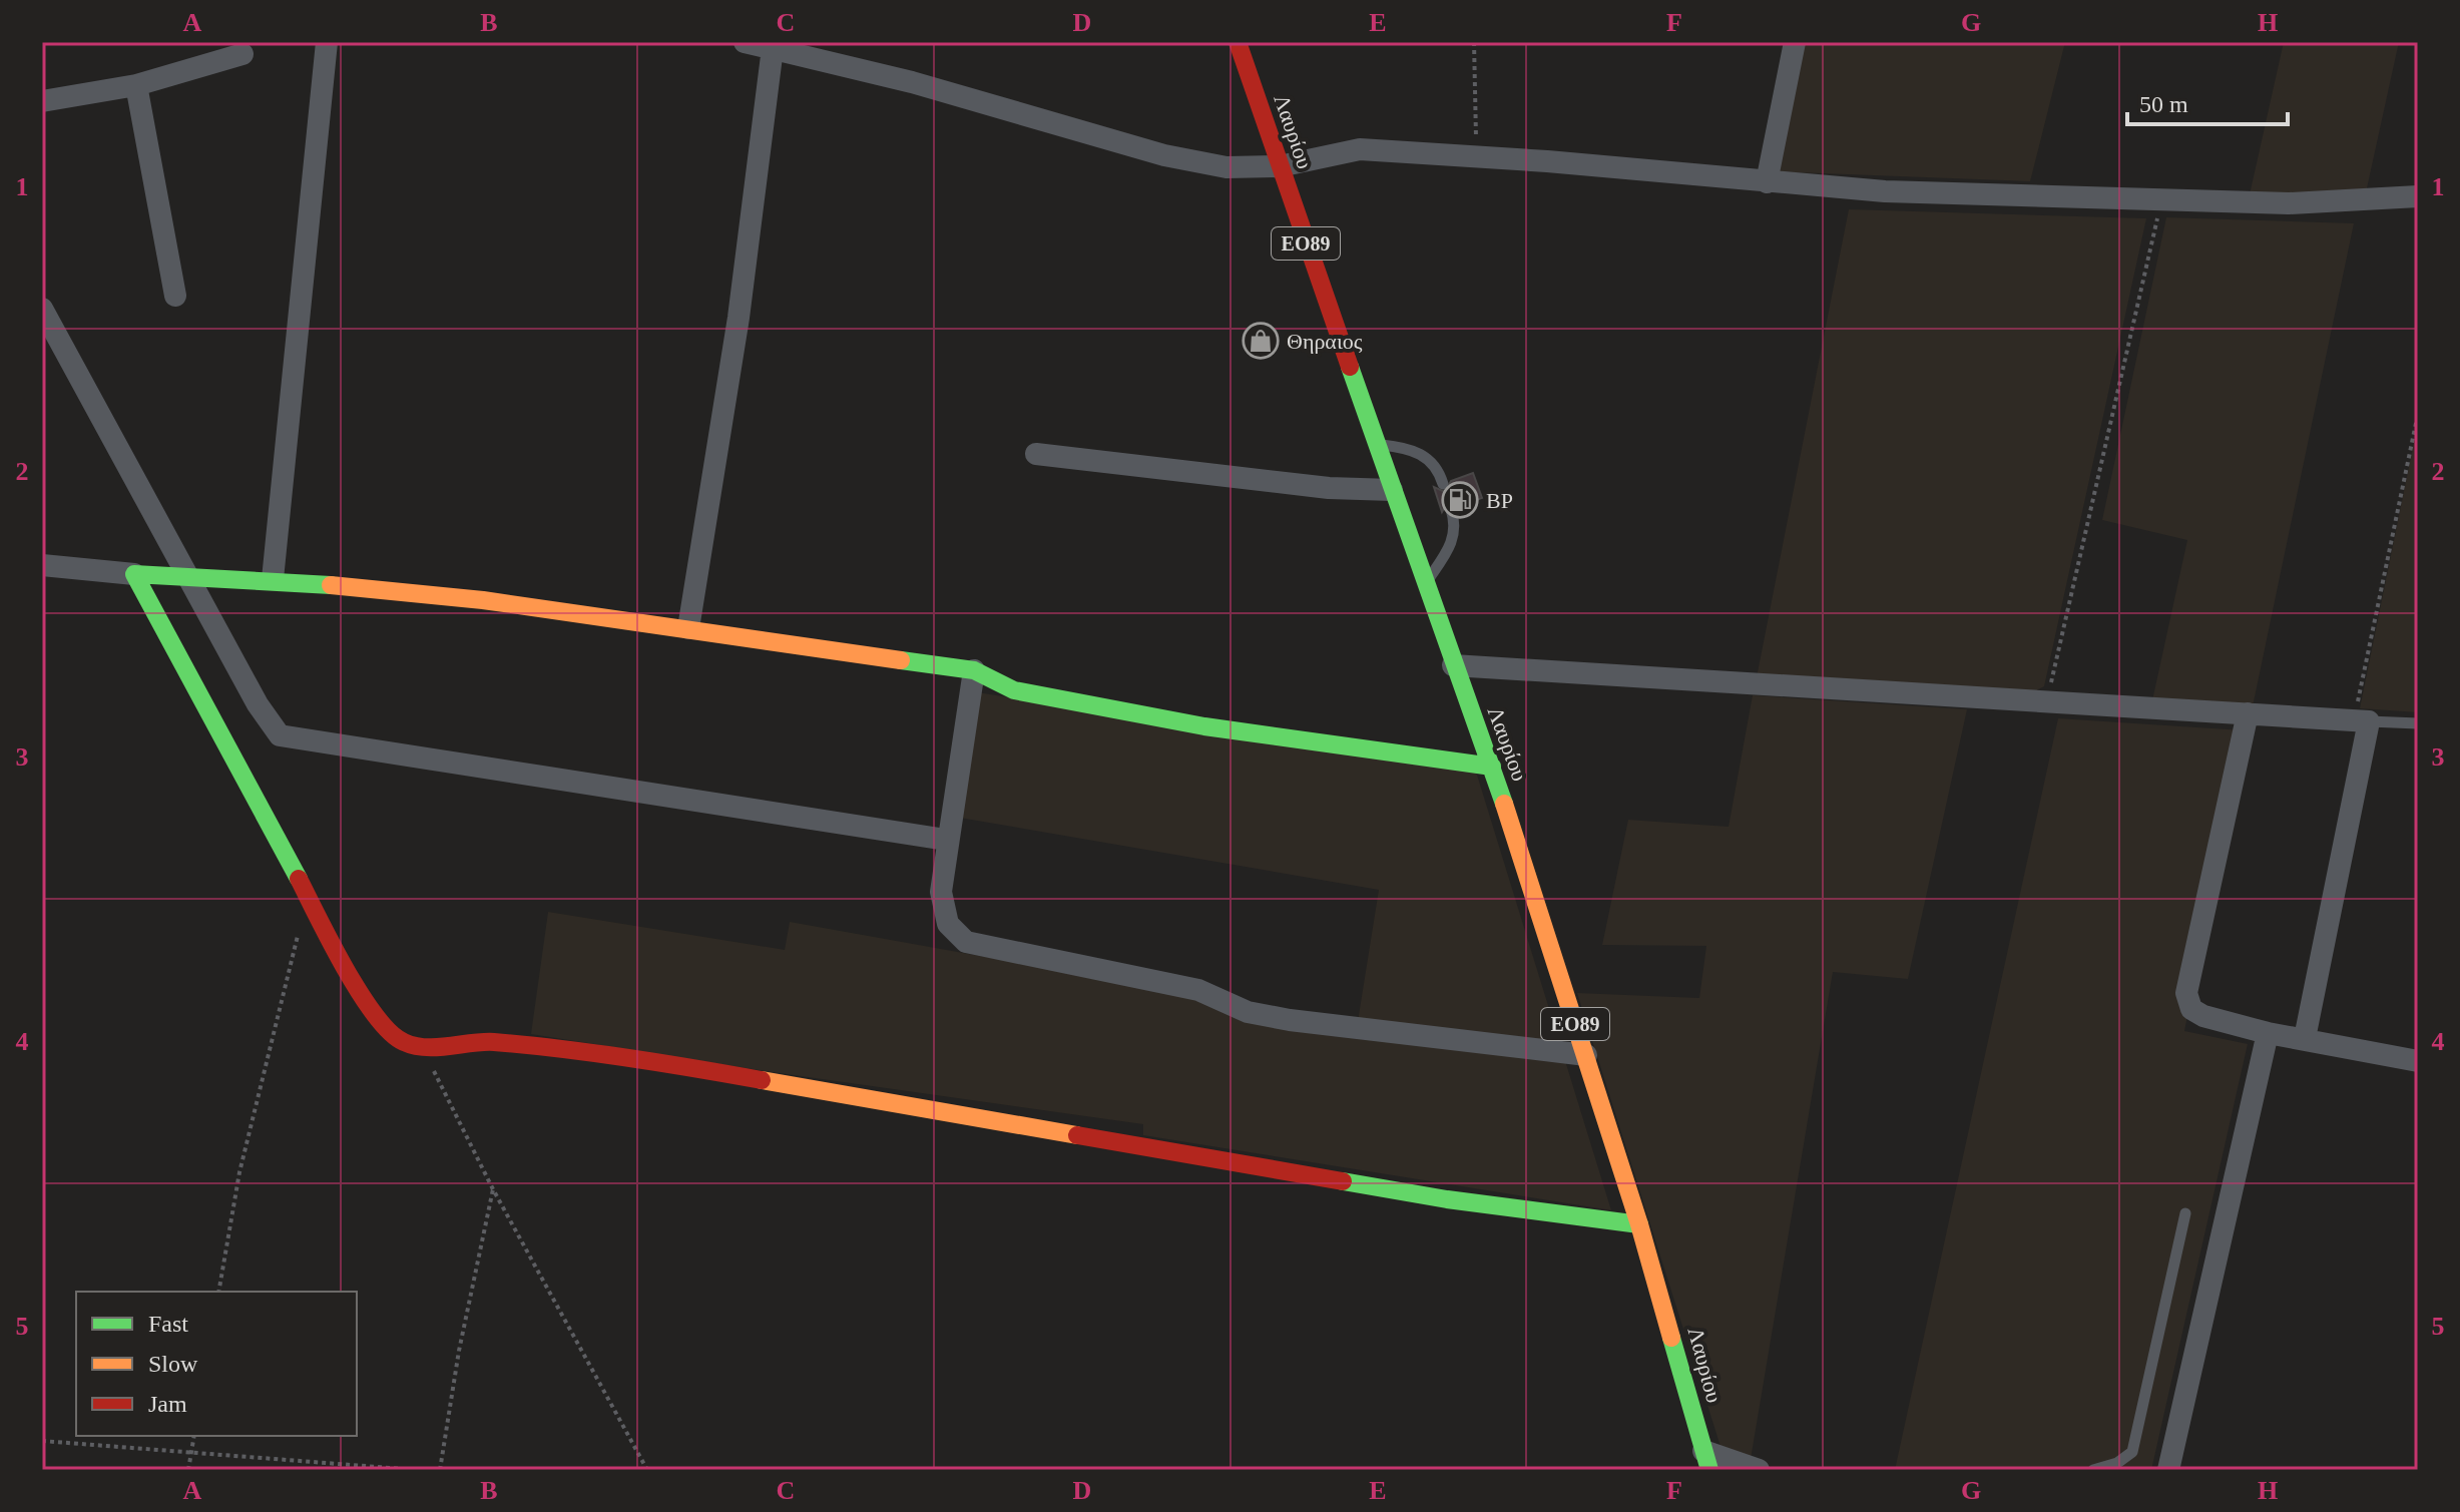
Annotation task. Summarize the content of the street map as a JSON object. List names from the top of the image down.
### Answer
{
  "streets": {
    "street": ["Λαυρίου", "ΕΟ89"]
  },
  "places": {
    "shop": ["Θηραιος"],
    "fuel station": ["BP"]
  },
  "legend": ["Fast", "Slow", "Jam"],
  "scale_bar": "50 m",
  "grid": {
    "columns": [
      "A",
      "B",
      "C",
      "D",
      "E",
      "F",
      "G",
      "H"
    ],
    "rows": [
      "1",
      "2",
      "3",
      "4",
      "5"
    ]
  }
}
